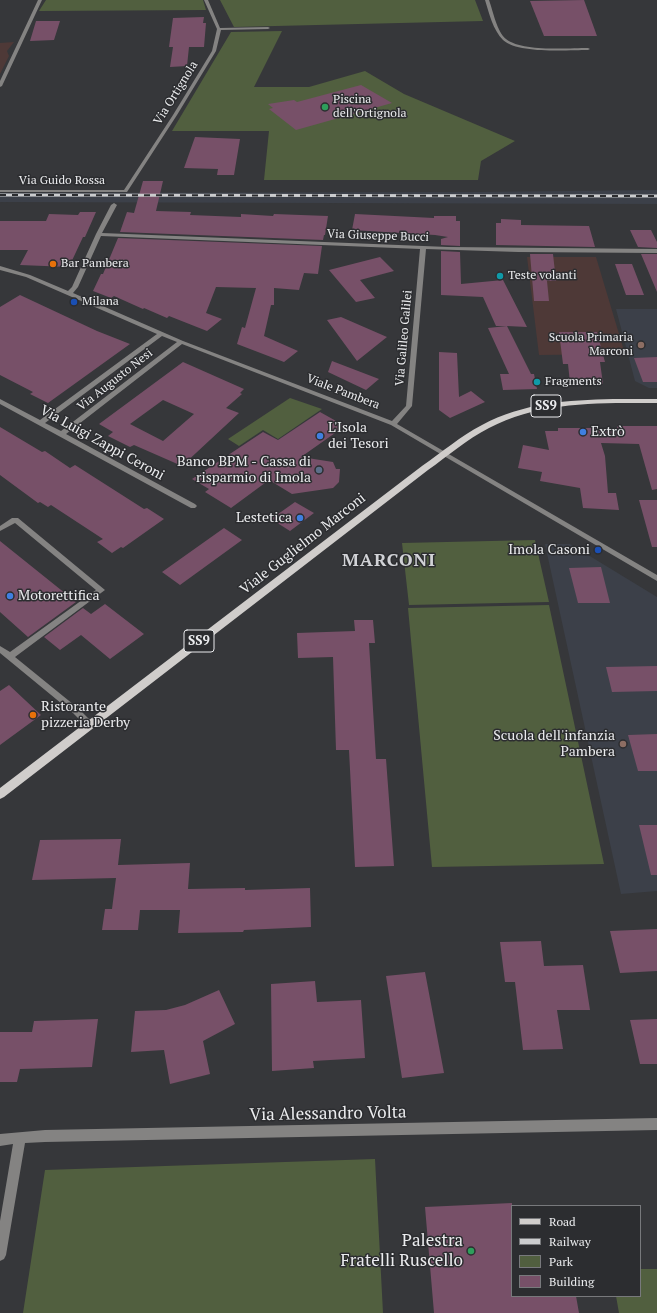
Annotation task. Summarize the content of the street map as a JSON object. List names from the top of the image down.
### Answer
{
  "streets": {
    "main road": ["SS9", "Viale Guglielmo Marconi"],
    "street": [
      "Via Ortignola",
      "Via Guido Rossa",
      "Via Giuseppe Bucci",
      "Via Galileo Galilei",
      "Via Augusto Nesi",
      "Viale Pambera",
      "Via Luigi Zappi Ceroni",
      "Via Alessandro Volta"
    ]
  },
  "crossings": [
    ["Via Ortignola", "Via Guido Rossa"],
    ["Via Giuseppe Bucci", "Via Galileo Galilei"],
    ["Via Galileo Galilei", "Viale Pambera"],
    ["Via Augusto Nesi", "Viale Pambera"],
    ["Via Augusto Nesi", "Via Luigi Zappi Ceroni"],
    ["Viale Pambera", "Viale Guglielmo Marconi"]
  ],
  "districts": ["MARCONI"],
  "places": [
    "Piscina dell'Ortignola",
    "Bar Pambera",
    "Teste volanti",
    "Milana",
    "Scuola Primaria Marconi",
    "Fragments",
    "Extrò",
    "L'Isola dei Tesori",
    "Banco BPM - Cassa di risparmio di Imola",
    "Lestetica",
    "Imola Casoni",
    "Motorettifica",
    "Ristorante pizzeria Derby",
    "Scuola dell'infanzia Pambera",
    "Palestra Fratelli Ruscello"
  ],
  "legend": [
    "Road",
    "Railway",
    "Park",
    "Building"
  ]
}
